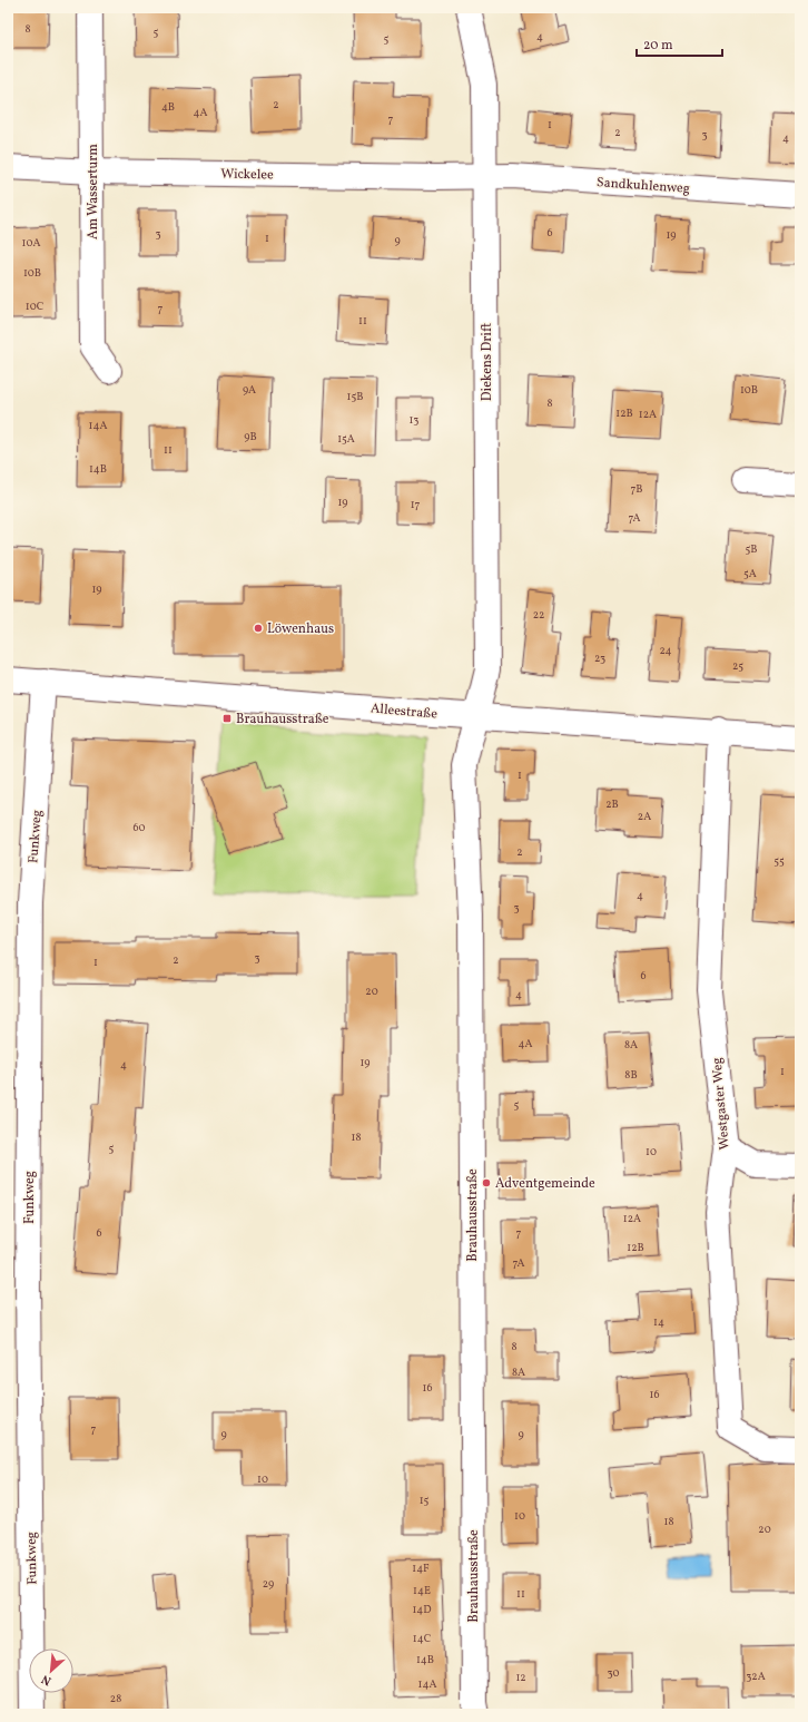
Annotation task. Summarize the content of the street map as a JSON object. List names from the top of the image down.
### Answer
{
  "streets": {
    "street": [
      "Wickelee",
      "Sandkuhlenweg",
      "Am Wasserturm",
      "Diekens Drift",
      "Alleestraße",
      "Funkweg",
      "Westgaster Weg",
      "Brauhausstraße"
    ]
  },
  "crossings": [
    ["Wickelee", "Sandkuhlenweg"],
    ["Wickelee", "Am Wasserturm"],
    ["Wickelee", "Diekens Drift"],
    ["Sandkuhlenweg", "Diekens Drift"],
    ["Diekens Drift", "Alleestraße"],
    ["Diekens Drift", "Brauhausstraße"],
    ["Alleestraße", "Funkweg"],
    ["Alleestraße", "Westgaster Weg"],
    ["Alleestraße", "Brauhausstraße"]
  ],
  "places": {
    "other": ["Löwenhaus", "Adventgemeinde"],
    "transit": ["Brauhausstraße"]
  },
  "house_numbers": [
    "8",
    "5",
    "4",
    "5",
    "2",
    "4B",
    "4A",
    "7",
    "1",
    "2",
    "3",
    "4",
    "6",
    "3",
    "19",
    "1",
    "9",
    "10A",
    "10B",
    "10C",
    "7",
    "11",
    "9A",
    "10B",
    "15B",
    "8",
    "12B",
    "12A",
    "13",
    "14A",
    "9B",
    "15A",
    "11",
    "14B",
    "7B",
    "19",
    "17",
    "7A",
    "5B",
    "5A",
    "19",
    "22",
    "24",
    "23",
    "25",
    "1",
    "2B",
    "2A",
    "60",
    "2",
    "55",
    "4",
    "3",
    "3",
    "2",
    "1",
    "6",
    "20",
    "4",
    "4A",
    "8A",
    "19",
    "4",
    "1",
    "8B",
    "5",
    "18",
    "5",
    "10",
    "12A",
    "6",
    "7",
    "12B",
    "7A",
    "14",
    "8",
    "8A",
    "16",
    "16",
    "7",
    "9",
    "9",
    "10",
    "15",
    "10",
    "18",
    "20",
    "14F",
    "29",
    "14E",
    "11",
    "14D",
    "14C",
    "14B",
    "30",
    "32A",
    "12",
    "14A",
    "28"
  ],
  "scale_bar": "20 m",
  "north": "bottom left"
}
